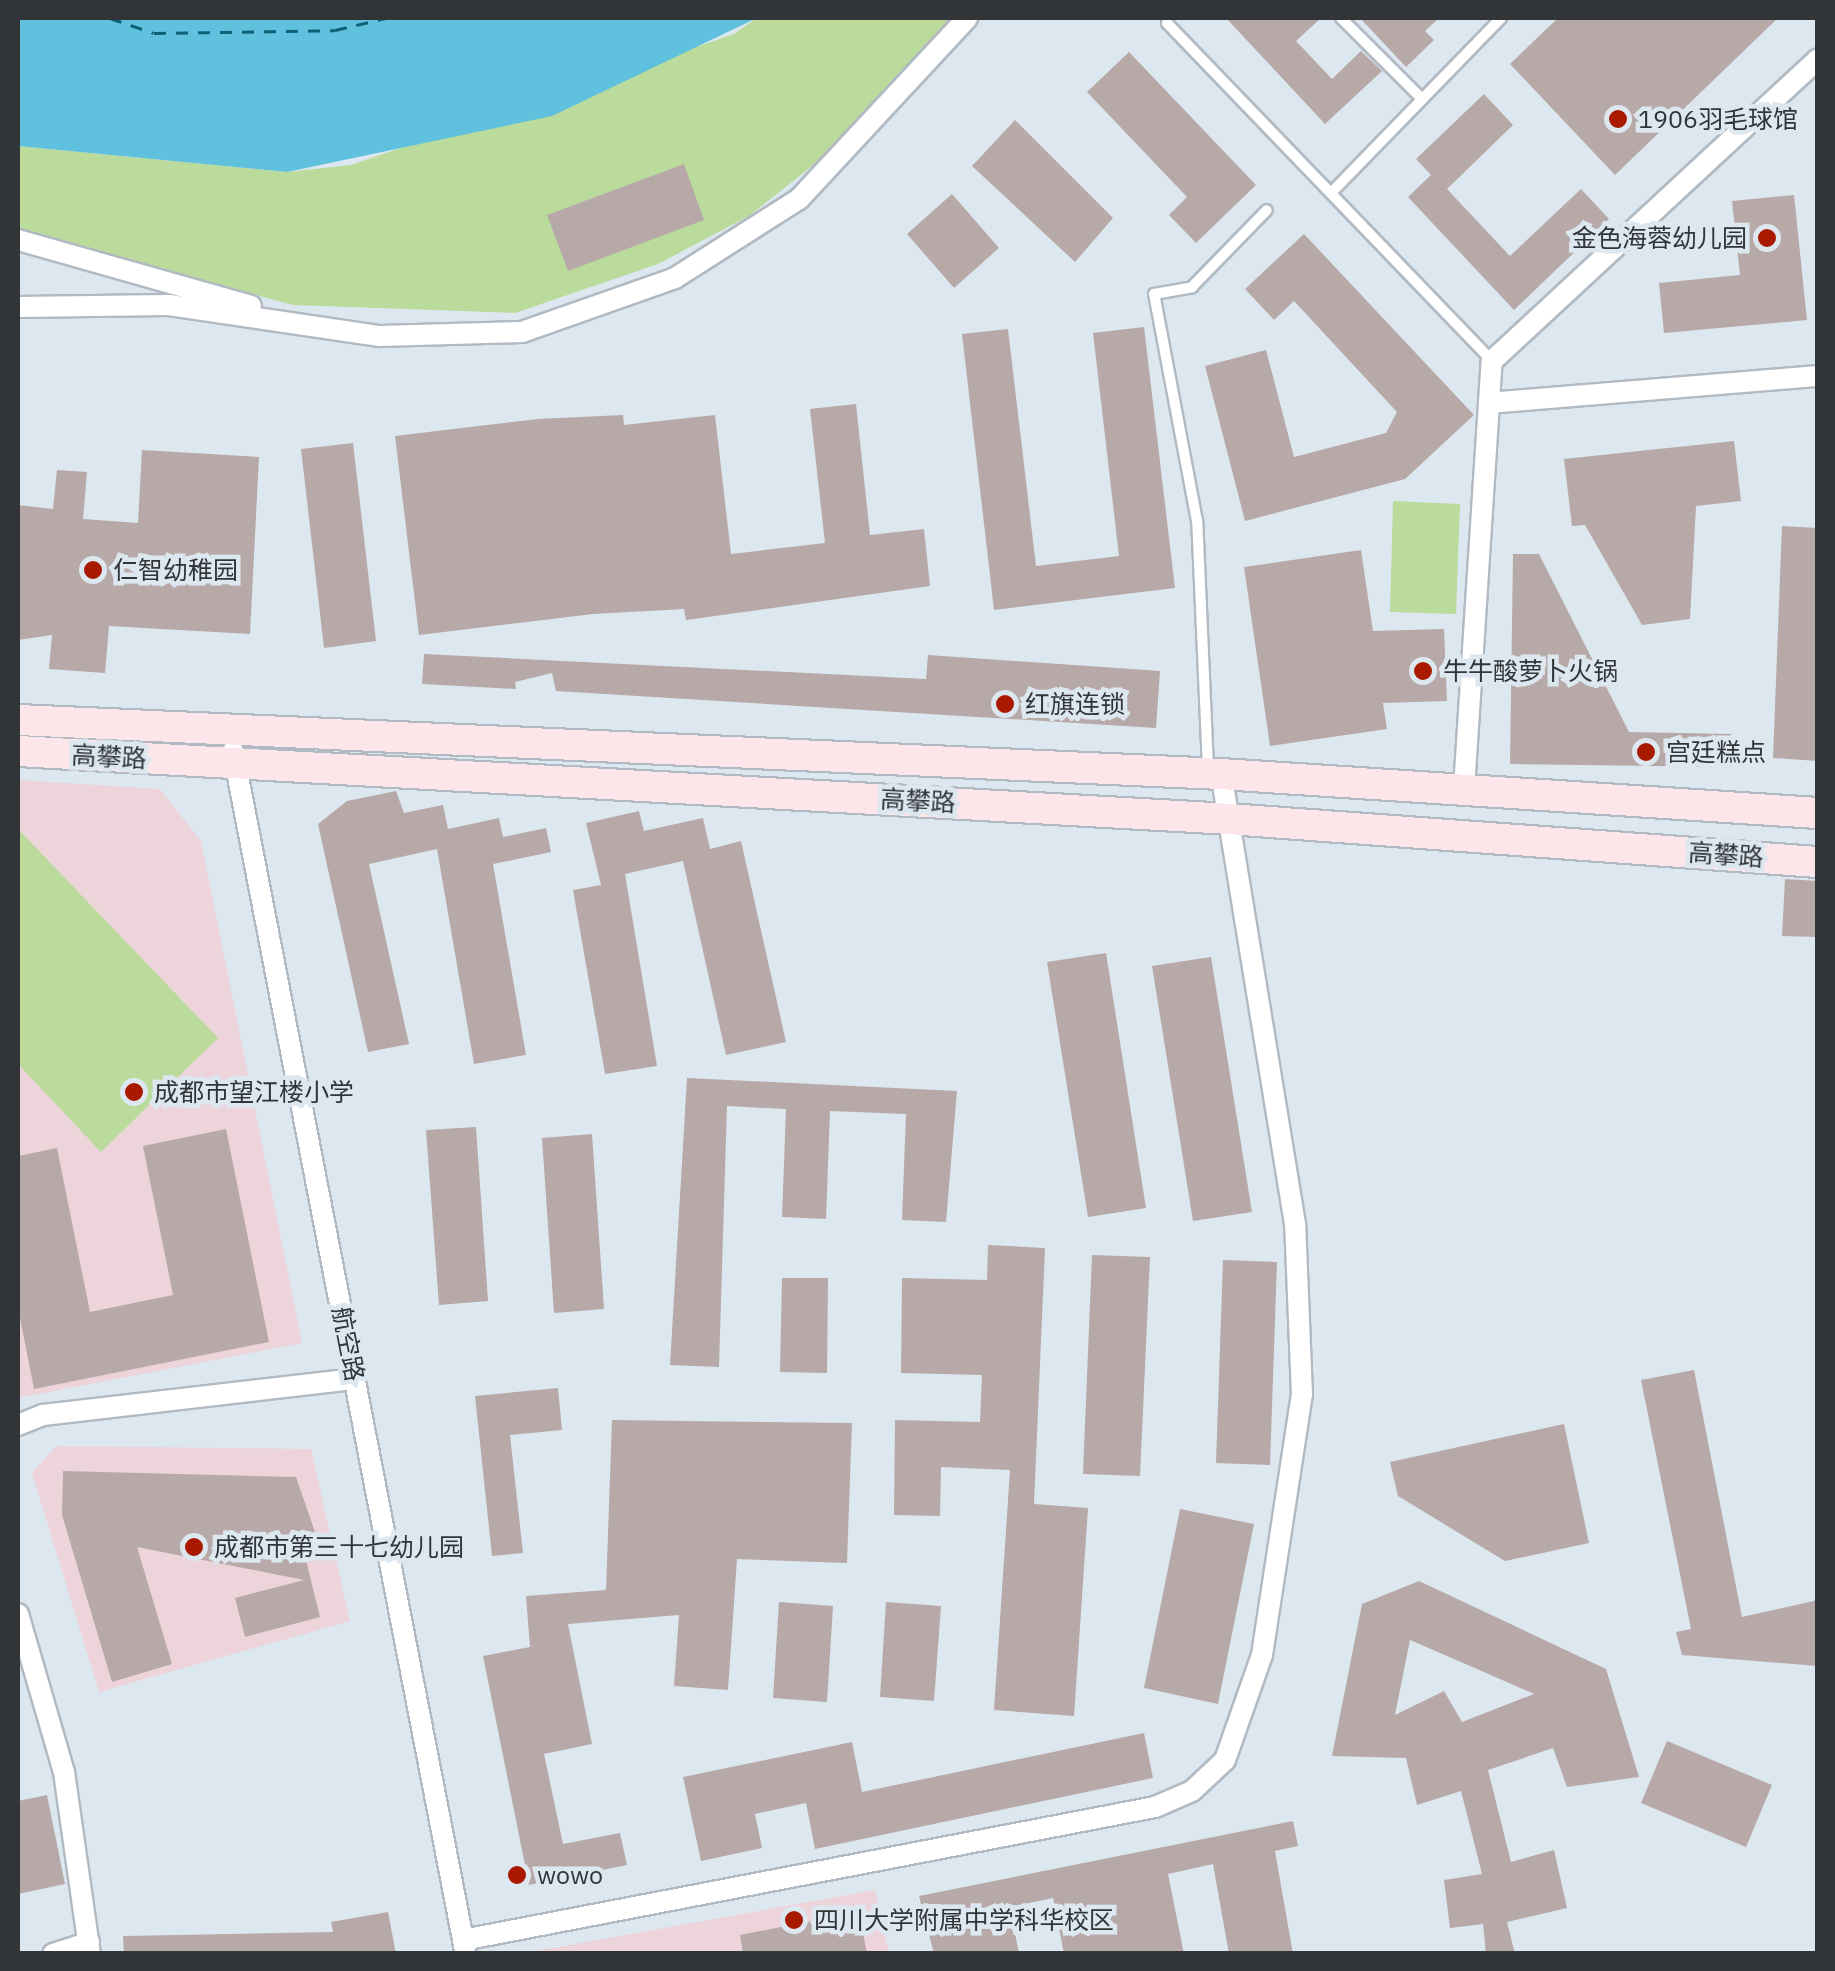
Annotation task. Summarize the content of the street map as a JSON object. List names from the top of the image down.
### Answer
{
  "streets": {
    "main road": ["高攀路"],
    "street": ["航空路"]
  },
  "crossings": [
    ["高攀路", "航空路"]
  ],
  "places": [
    "1906羽毛球馆",
    "金色海蓉幼儿园",
    "仁智幼稚园",
    "牛牛酸萝卜火锅",
    "红旗连锁",
    "宫廷糕点",
    "成都市望江楼小学",
    "成都市第三十七幼儿园",
    "wowo",
    "四川大学附属中学科华校区"
  ]
}
